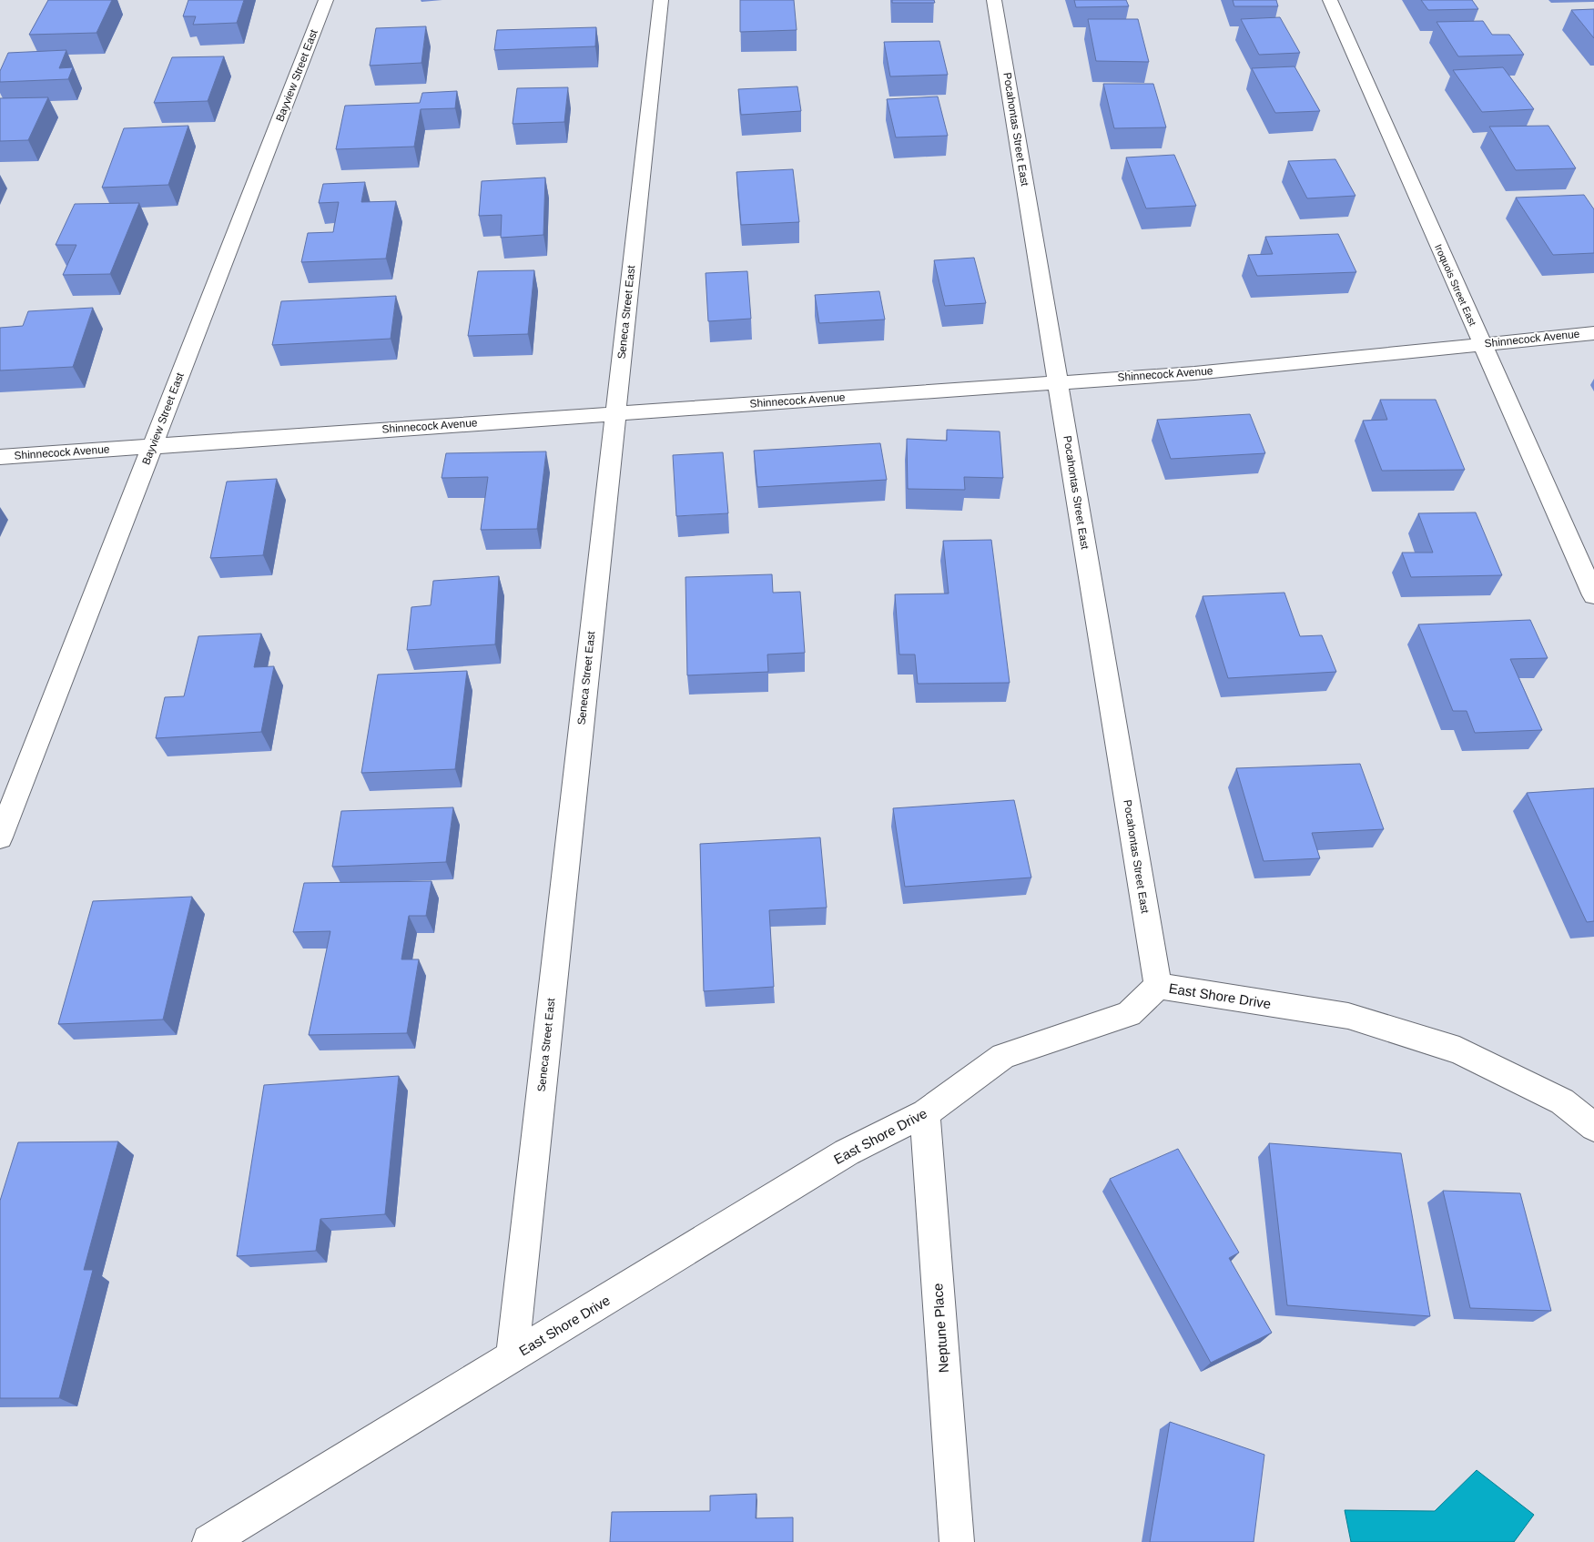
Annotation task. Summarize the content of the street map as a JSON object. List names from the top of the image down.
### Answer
{
  "streets": {
    "street": [
      "Bayview Street East",
      "Pocahontas Street East",
      "Iroquois Street East",
      "Seneca Street East",
      "Shinnecock Avenue",
      "East Shore Drive",
      "Neptune Place"
    ]
  },
  "crossings": [
    ["Bayview Street East", "Shinnecock Avenue"],
    ["Pocahontas Street East", "Shinnecock Avenue"],
    ["Pocahontas Street East", "East Shore Drive"],
    ["Iroquois Street East", "Shinnecock Avenue"],
    ["Seneca Street East", "Shinnecock Avenue"],
    ["Seneca Street East", "East Shore Drive"],
    ["East Shore Drive", "Neptune Place"]
  ]
}
